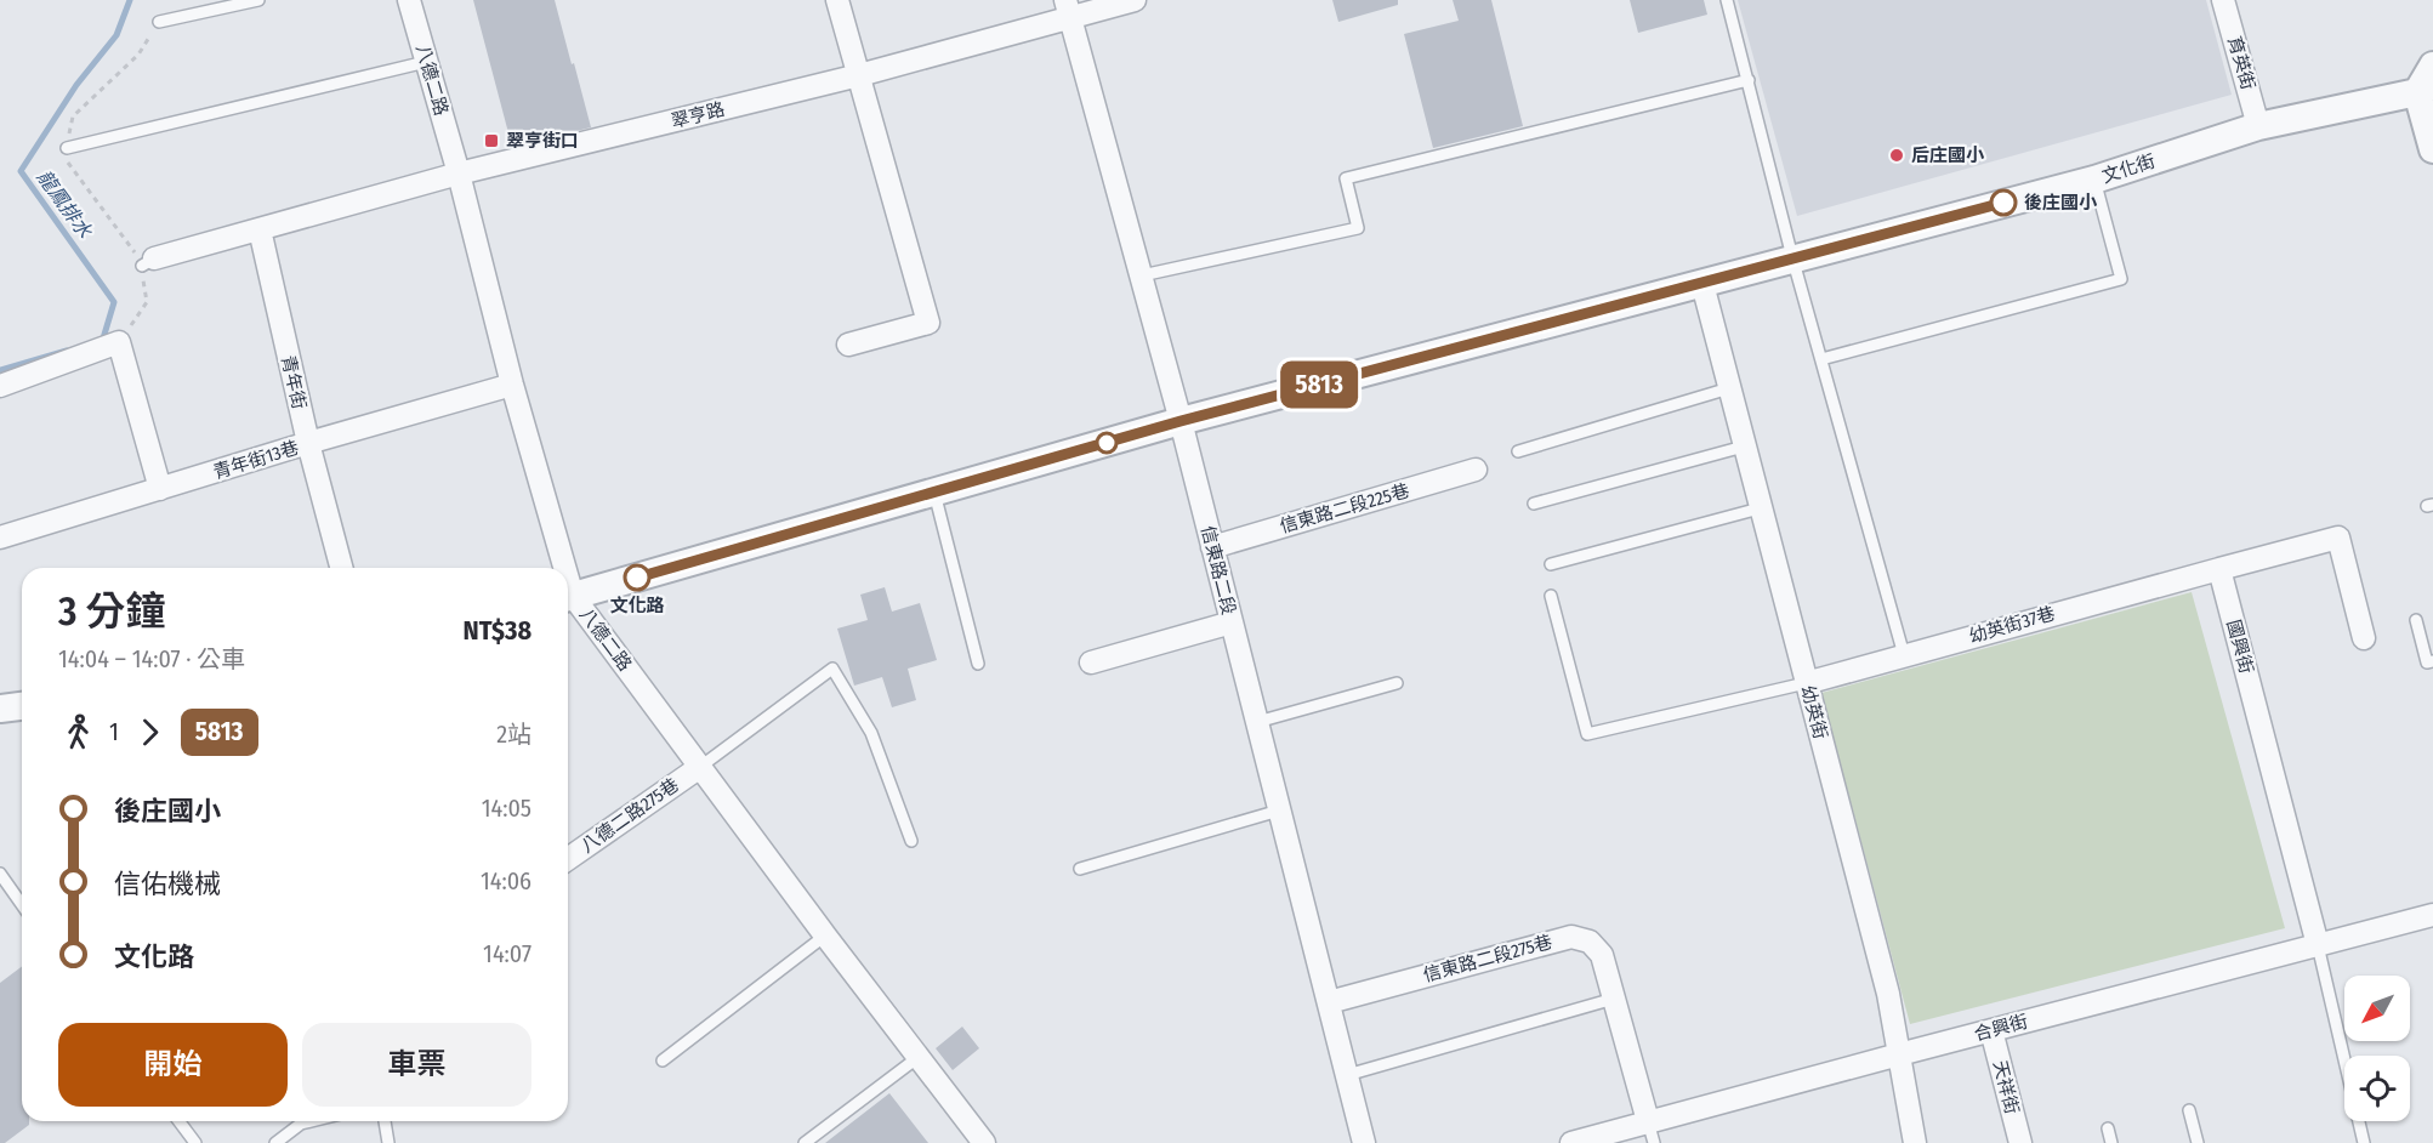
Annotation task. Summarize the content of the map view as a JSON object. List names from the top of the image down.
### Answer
{
  "streets": {
    "street": [
      "育英街",
      "八德二路",
      "翠亨路",
      "文化街",
      "青年街",
      "青年街13巷",
      "信東路二段225巷",
      "信東路二段",
      "幼英街37巷",
      "國興街",
      "幼英街",
      "八德二路275巷",
      "信東路二段275巷",
      "合興街",
      "天祥街"
    ]
  },
  "crossings": [
    ["育英街", "文化街"],
    ["八德二路", "翠亨路"],
    ["八德二路", "青年街13巷"],
    ["八德二路", "八德二路275巷"],
    ["翠亨路", "青年街"],
    ["翠亨路", "信東路二段"],
    ["文化街", "信東路二段"],
    ["文化街", "幼英街"],
    ["青年街", "青年街13巷"],
    ["信東路二段225巷", "信東路二段"],
    ["信東路二段", "信東路二段275巷"],
    ["幼英街37巷", "國興街"],
    ["幼英街37巷", "幼英街"],
    ["國興街", "合興街"],
    ["幼英街", "合興街"],
    ["信東路二段275巷", "合興街"],
    ["合興街", "天祥街"]
  ],
  "water": ["龍鳳排水"],
  "places": {
    "transit": ["翠亨街口"],
    "other": ["后庄國小", "後庄國小", "文化路"]
  },
  "lines": ["bus line 5813"],
  "north": "bottom left",
  "page": {
    "on_map": "5813",
    "heading": ["3 分鐘", "14:04 – 14:07 · 公車", "NT$38"],
    "legs": ["1", "5813", "2站"],
    "list": [
      {
        "name": "後庄國小",
        "value": "14:05"
      },
      {
        "name": "信佑機械",
        "value": "14:06"
      },
      {
        "name": "文化路",
        "value": "14:07"
      }
    ],
    "buttons": ["開始", "車票"]
  }
}
